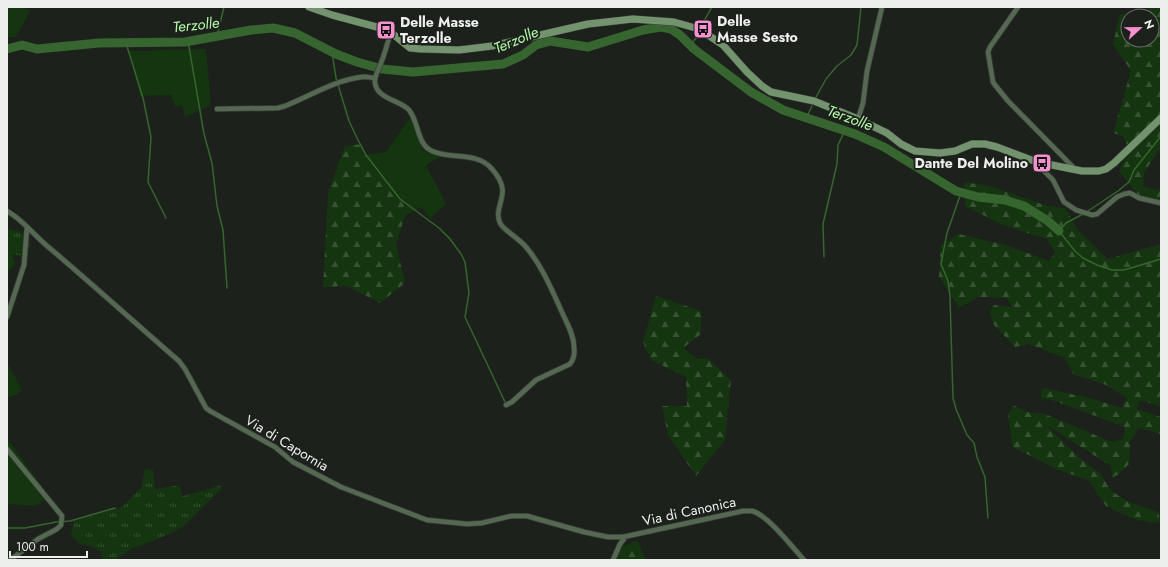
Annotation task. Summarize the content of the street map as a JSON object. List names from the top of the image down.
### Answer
{
  "streets": {
    "street": ["Via di Capornia", "Via di Canonica"]
  },
  "crossings": [
    ["Via di Capornia", "Via di Canonica"]
  ],
  "water": ["Terzolle"],
  "places": {
    "bus stop": ["Delle Masse Sesto", "Delle Masse Terzolle", "Dante Del Molino"]
  },
  "scale_bar": "100 m",
  "north": "right"
}
